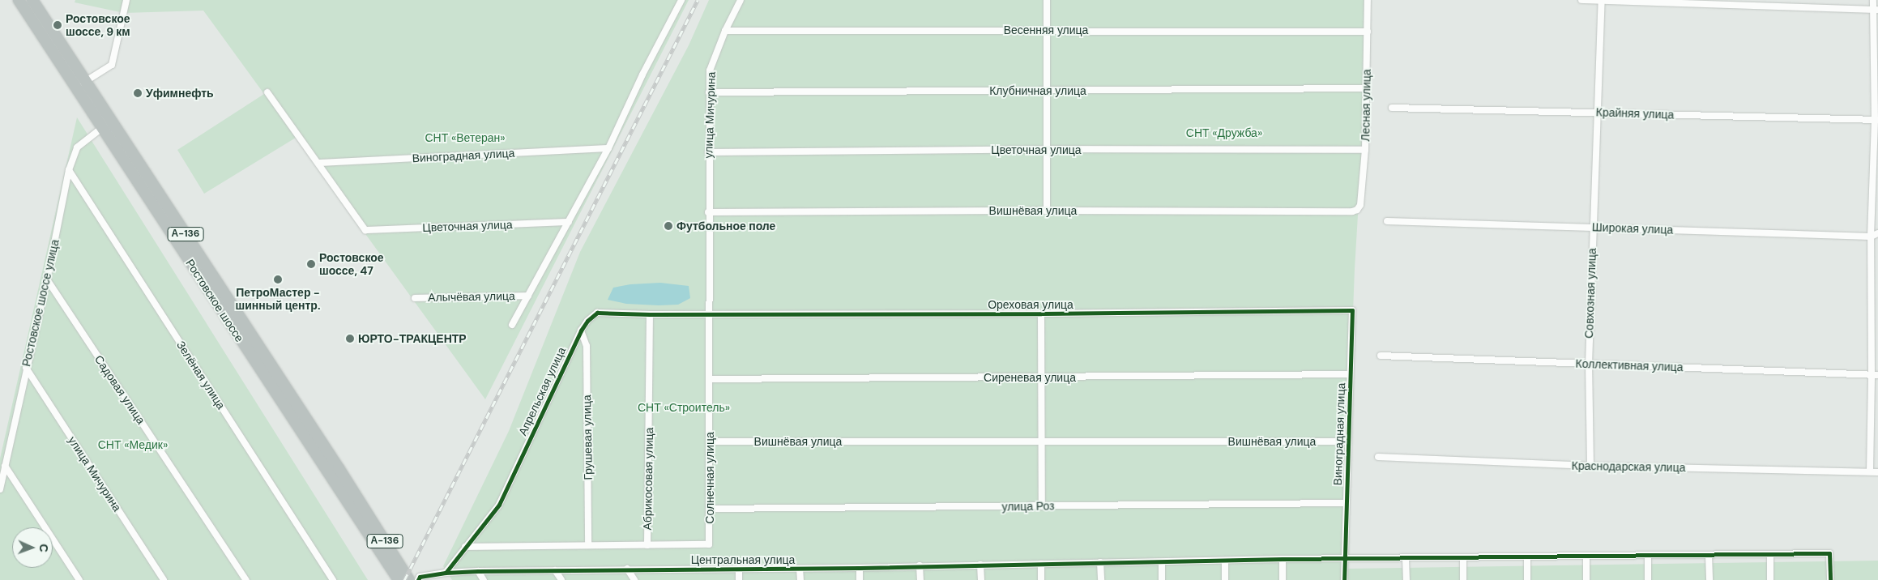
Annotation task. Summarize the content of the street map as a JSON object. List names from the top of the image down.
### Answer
{
  "streets": {
    "highway": ["А-136", "Ростовское шоссе"],
    "street": [
      "Весенняя улица",
      "Клубничная улица",
      "Лесная улица",
      "Крайняя улица",
      "улица Мичурина",
      "Цветочная улица",
      "Виноградная улица",
      "Вишнёвая улица",
      "Широкая улица",
      "Совхозная улица",
      "Алычёвая улица",
      "Ростовское шоссе улица",
      "Ореховая улица",
      "Коллективная улица",
      "Зелёная улица",
      "Сиреневая улица",
      "Садовая улица",
      "Апрельская улица",
      "Грушевая улица",
      "Краснодарская улица",
      "Солнечная улица",
      "Абрикосовая улица",
      "улица Роз",
      "Центральная улица"
    ]
  },
  "crossings": [
    ["Весенняя улица", "Лесная улица"],
    ["Весенняя улица", "улица Мичурина"],
    ["Клубничная улица", "Лесная улица"],
    ["Клубничная улица", "улица Мичурина"],
    ["Лесная улица", "Цветочная улица"],
    ["Лесная улица", "Вишнёвая улица"],
    ["Крайняя улица", "Совхозная улица"],
    ["улица Мичурина", "Цветочная улица"],
    ["улица Мичурина", "Вишнёвая улица"],
    ["улица Мичурина", "Ростовское шоссе улица"],
    ["улица Мичурина", "Ореховая улица"],
    ["улица Мичурина", "Апрельская улица"],
    ["улица Мичурина", "Солнечная улица"],
    ["Цветочная улица", "Виноградная улица"],
    ["Виноградная улица", "Вишнёвая улица"],
    ["Виноградная улица", "Ореховая улица"],
    ["Виноградная улица", "Сиреневая улица"],
    ["Виноградная улица", "улица Роз"],
    ["Виноградная улица", "Центральная улица"],
    ["Вишнёвая улица", "Солнечная улица"],
    ["Широкая улица", "Совхозная улица"],
    ["Совхозная улица", "Коллективная улица"],
    ["Совхозная улица", "Краснодарская улица"],
    ["Ростовское шоссе", "Ростовское шоссе улица"],
    ["Ростовское шоссе улица", "Зелёная улица"],
    ["Ростовское шоссе улица", "Садовая улица"],
    ["Ореховая улица", "Апрельская улица"],
    ["Ореховая улица", "Солнечная улица"],
    ["Сиреневая улица", "Солнечная улица"],
    ["Апрельская улица", "Грушевая улица"],
    ["Апрельская улица", "Солнечная улица"],
    ["Апрельская улица", "Абрикосовая улица"],
    ["Апрельская улица", "Центральная улица"],
    ["Солнечная улица", "Абрикосовая улица"],
    ["Солнечная улица", "улица Роз"]
  ],
  "parks": [
    "СНТ «Дружба»",
    "СНТ «Ветеран»",
    "СНТ «Строитель»",
    "СНТ «Медик»"
  ],
  "places": [
    "Ростовское шоссе, 9 км",
    "Уфимнефть",
    "Футбольное поле",
    "Ростовское шоссе, 47",
    "ПетроМастер - шинный центр.",
    "ЮРТО-ТРАКЦЕНТР"
  ],
  "north": "right"
}
